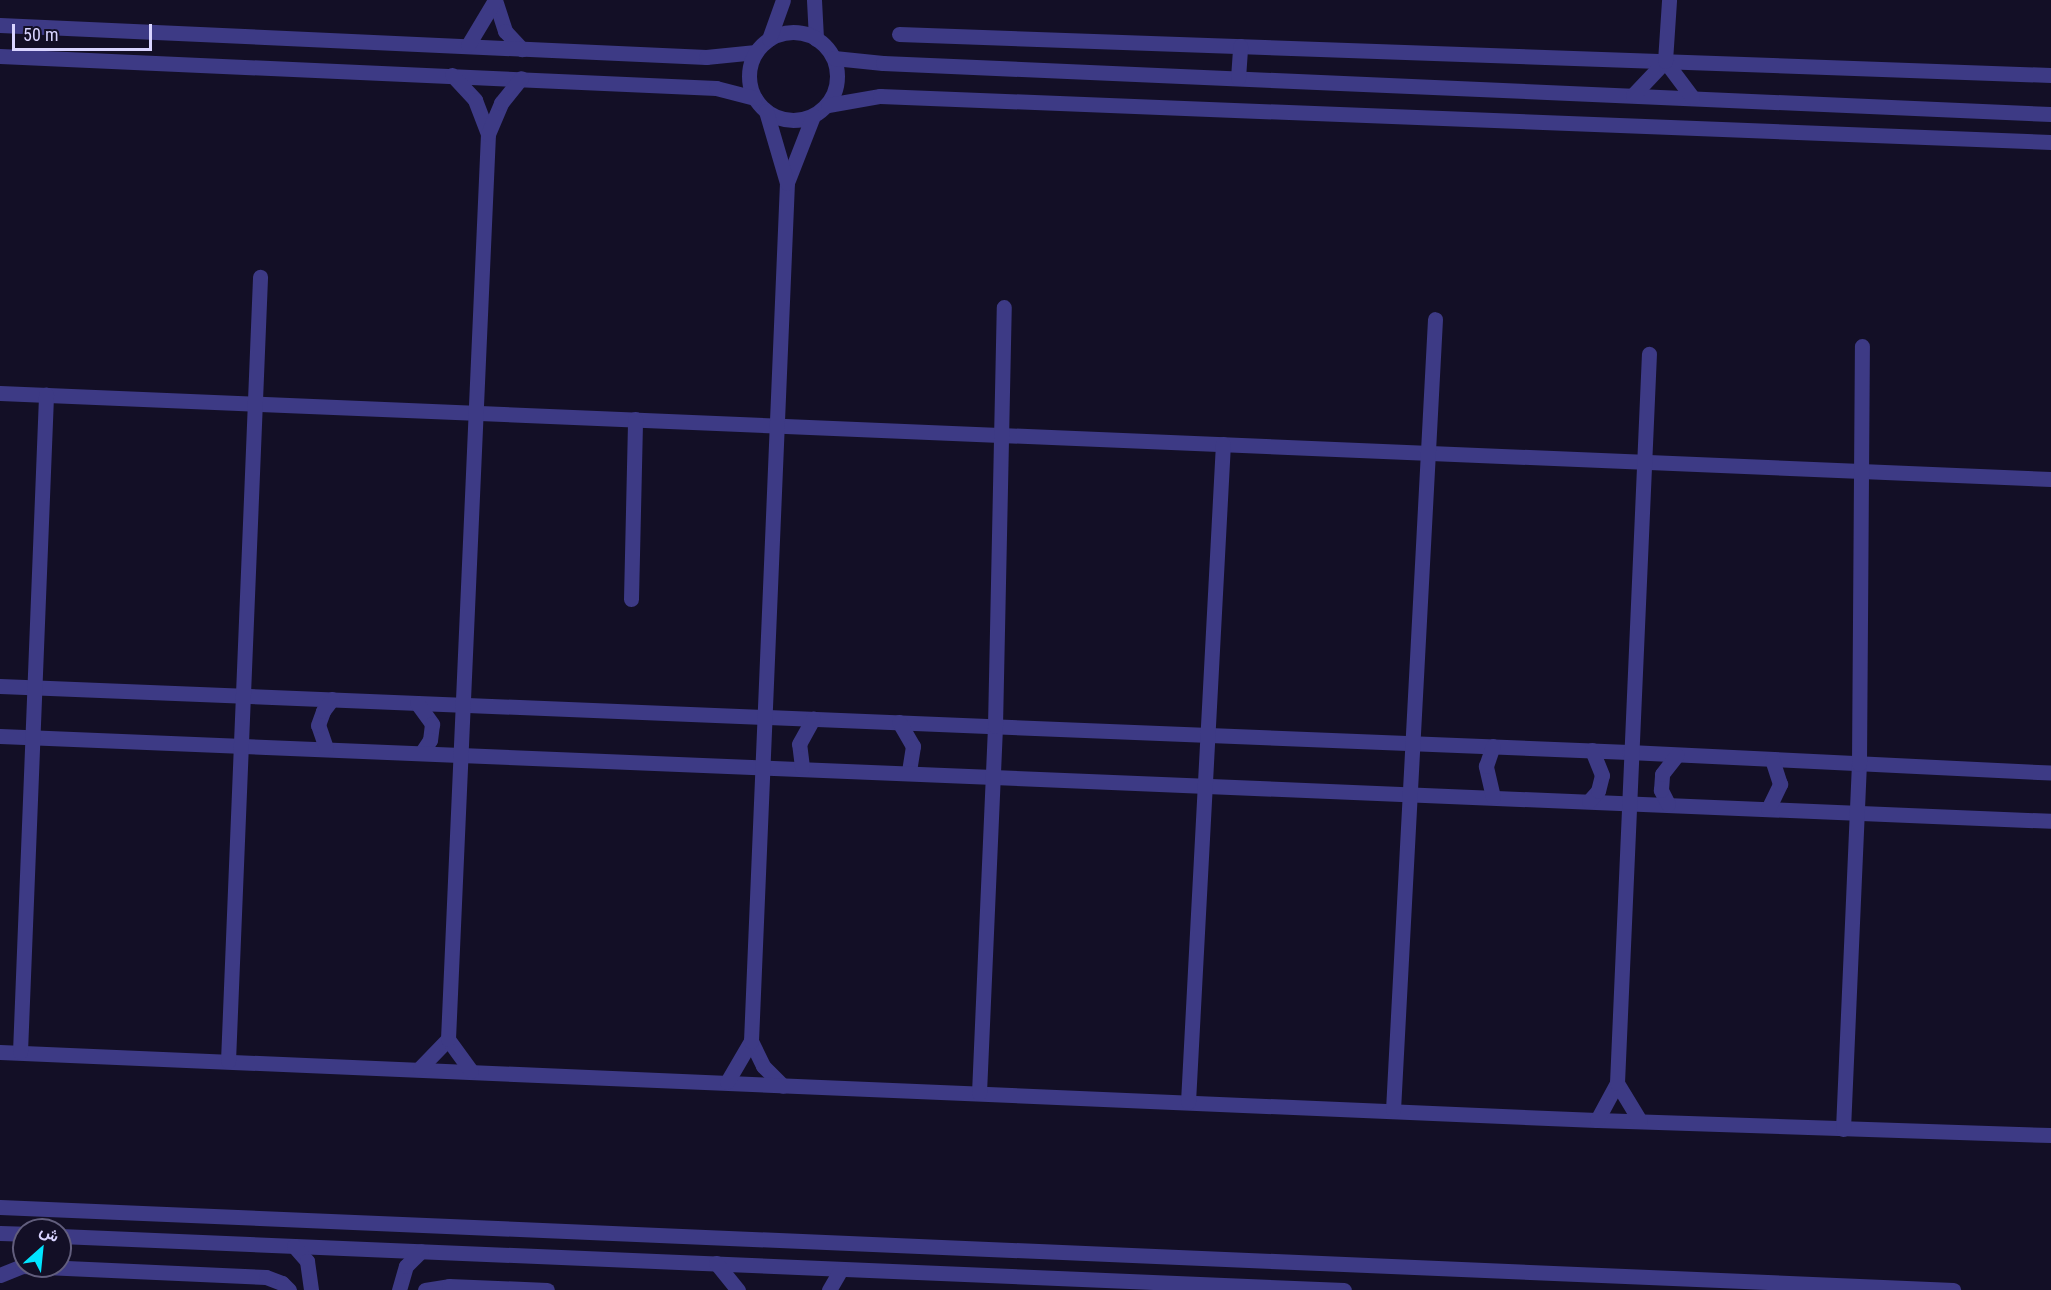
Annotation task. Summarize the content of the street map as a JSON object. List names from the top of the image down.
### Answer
{
  "scale_bar": "50 m",
  "north": "top right"
}
